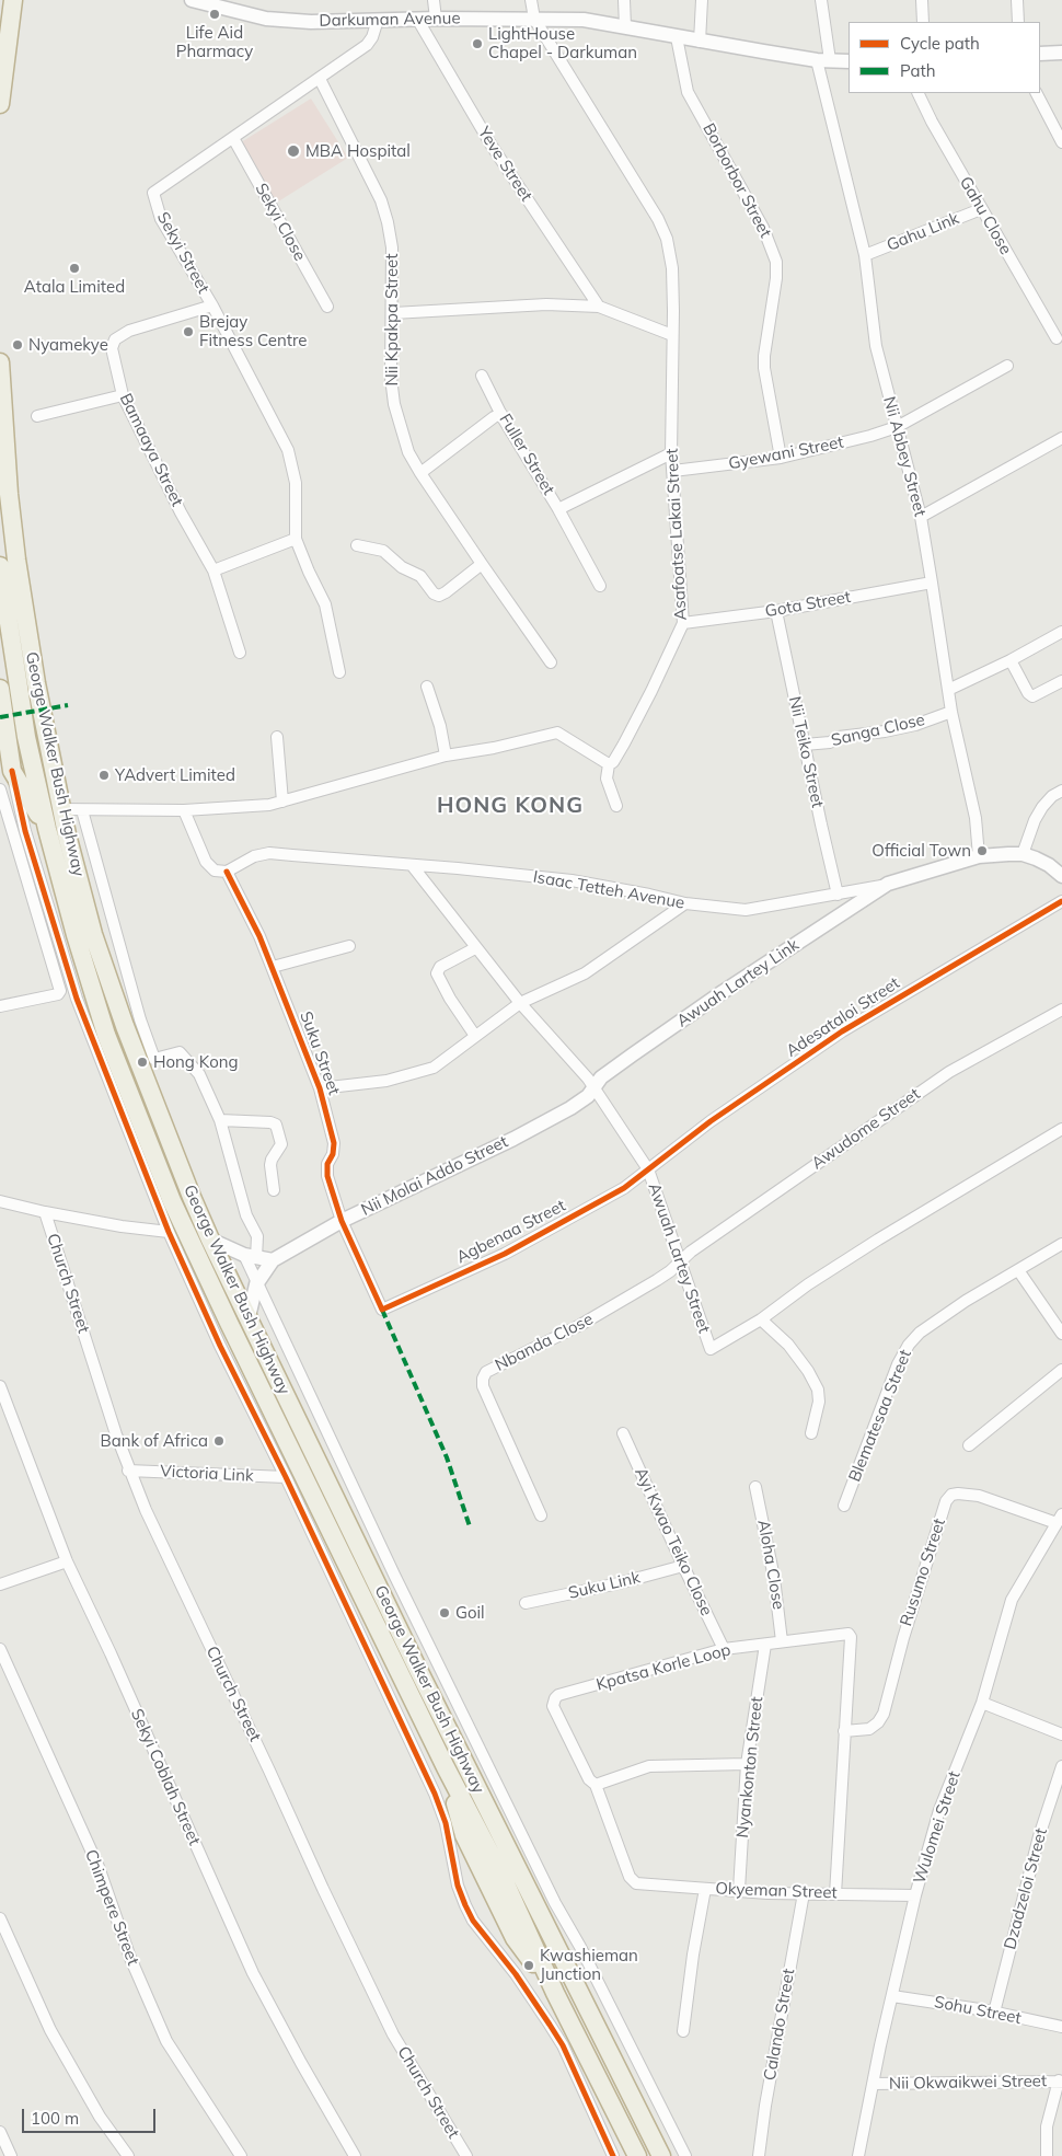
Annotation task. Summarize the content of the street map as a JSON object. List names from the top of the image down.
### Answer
{
  "streets": {
    "highway": ["George Walker Bush Highway"],
    "street": [
      "Darkuman Avenue",
      "Yeve Street",
      "Borborbor Street",
      "Gahu Close",
      "Sekyi Close",
      "Gahu Link",
      "Sekyi Street",
      "Nii Kpakpa Street",
      "Bamaaya Street",
      "Gyewani Street",
      "Fuller Street",
      "Nii Abbey Street",
      "Asafoatse Lakai Street",
      "Gota Street",
      "Sanga Close",
      "Nii Teiko Street",
      "Isaac Tetteh Avenue",
      "Awuah Lartey Link",
      "Adesataloi Street",
      "Suku Street",
      "Awudome Street",
      "Nii Molai Addo Street",
      "Agbenaa Street",
      "Awuah Lartey Street",
      "Church Street",
      "Nbanda Close",
      "Blematesaa Street",
      "Victoria Link",
      "Ayi Kwao Teiko Close",
      "Aloha Close",
      "Rusumo Street",
      "Suku Link",
      "Kpatsa Korle Loop",
      "Nyankonton Street",
      "Sekyi Coblah Street",
      "Wulomei Street",
      "Dzadzeloi Street",
      "Okyeman Street",
      "Chimpere Street",
      "Sohu Street",
      "Calando Street",
      "Nii Okwaikwei Street"
    ]
  },
  "crossings": [
    ["Darkuman Avenue", "Yeve Street"],
    ["Darkuman Avenue", "Borborbor Street"],
    ["Darkuman Avenue", "Sekyi Street"],
    ["Darkuman Avenue", "Nii Abbey Street"],
    ["Darkuman Avenue", "Asafoatse Lakai Street"],
    ["Borborbor Street", "Gyewani Street"],
    ["Gahu Close", "Gahu Link"],
    ["Sekyi Close", "Sekyi Street"],
    ["Gahu Link", "Nii Abbey Street"],
    ["Sekyi Street", "Nii Kpakpa Street"],
    ["Sekyi Street", "Bamaaya Street"],
    ["Gyewani Street", "Nii Abbey Street"],
    ["Gyewani Street", "Asafoatse Lakai Street"],
    ["Fuller Street", "Asafoatse Lakai Street"],
    ["Nii Abbey Street", "Gota Street"],
    ["Nii Abbey Street", "Sanga Close"],
    ["Nii Abbey Street", "Isaac Tetteh Avenue"],
    ["Asafoatse Lakai Street", "Gota Street"],
    ["Gota Street", "Nii Teiko Street"],
    ["Sanga Close", "Nii Teiko Street"],
    ["Nii Teiko Street", "Isaac Tetteh Avenue"],
    ["George Walker Bush Highway", "Nii Molai Addo Street"],
    ["Isaac Tetteh Avenue", "Awuah Lartey Link"],
    ["Isaac Tetteh Avenue", "Suku Street"],
    ["Isaac Tetteh Avenue", "Awuah Lartey Street"],
    ["Awuah Lartey Link", "Nii Molai Addo Street"],
    ["Awuah Lartey Link", "Awuah Lartey Street"],
    ["Adesataloi Street", "Agbenaa Street"],
    ["Adesataloi Street", "Awuah Lartey Street"],
    ["Suku Street", "Nii Molai Addo Street"],
    ["Suku Street", "Agbenaa Street"],
    ["Awudome Street", "Awuah Lartey Street"],
    ["Awudome Street", "Nbanda Close"],
    ["Nii Molai Addo Street", "Awuah Lartey Street"],
    ["Agbenaa Street", "Awuah Lartey Street"],
    ["Awuah Lartey Street", "Nbanda Close"],
    ["Church Street", "Victoria Link"],
    ["Ayi Kwao Teiko Close", "Suku Link"],
    ["Ayi Kwao Teiko Close", "Kpatsa Korle Loop"],
    ["Aloha Close", "Kpatsa Korle Loop"],
    ["Rusumo Street", "Kpatsa Korle Loop"],
    ["Rusumo Street", "Wulomei Street"],
    ["Kpatsa Korle Loop", "Nyankonton Street"],
    ["Kpatsa Korle Loop", "Okyeman Street"],
    ["Nyankonton Street", "Okyeman Street"],
    ["Wulomei Street", "Okyeman Street"],
    ["Wulomei Street", "Sohu Street"],
    ["Wulomei Street", "Nii Okwaikwei Street"],
    ["Dzadzeloi Street", "Sohu Street"],
    ["Okyeman Street", "Calando Street"]
  ],
  "districts": ["HONG KONG"],
  "places": [
    "Life Aid Pharmacy",
    "LightHouse Chapel - Darkuman",
    "MBA Hospital",
    "Atala Limited",
    "Brejay Fitness Centre",
    "Nyamekye",
    "YAdvert Limited",
    "Official Town",
    "Hong Kong",
    "Bank of Africa",
    "Goil",
    "Kwashieman Junction"
  ],
  "legend": ["Cycle path", "Path"],
  "scale_bar": "100 m"
}
